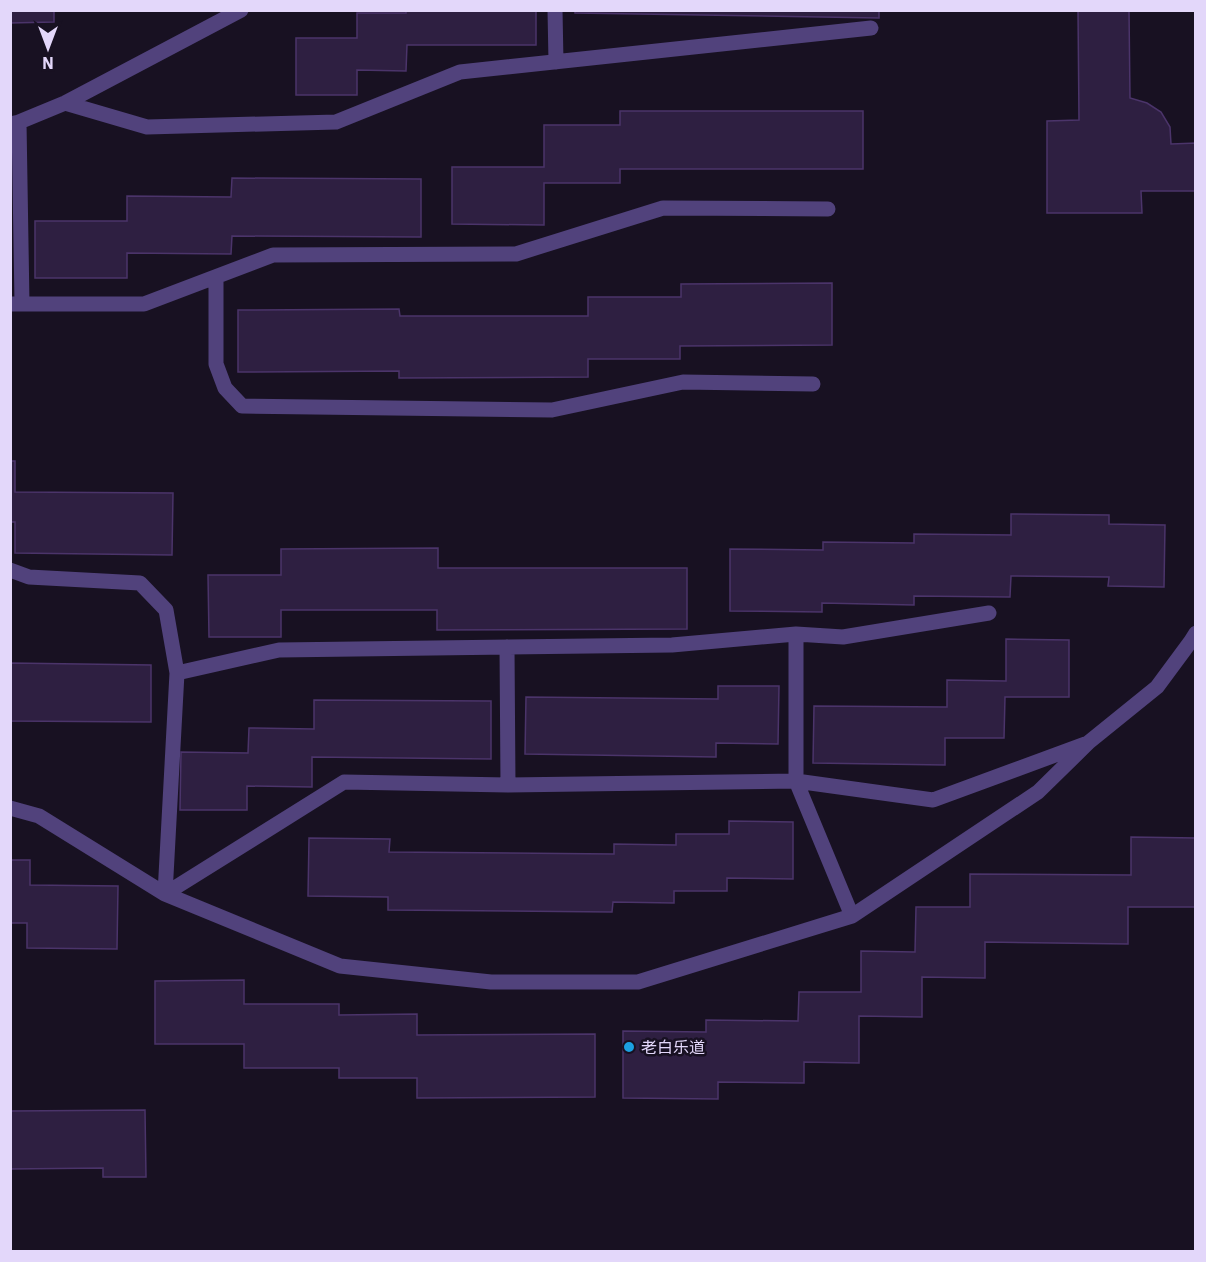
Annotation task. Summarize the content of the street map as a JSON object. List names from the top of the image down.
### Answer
{
  "places": ["老白乐道"],
  "north": "bottom"
}
